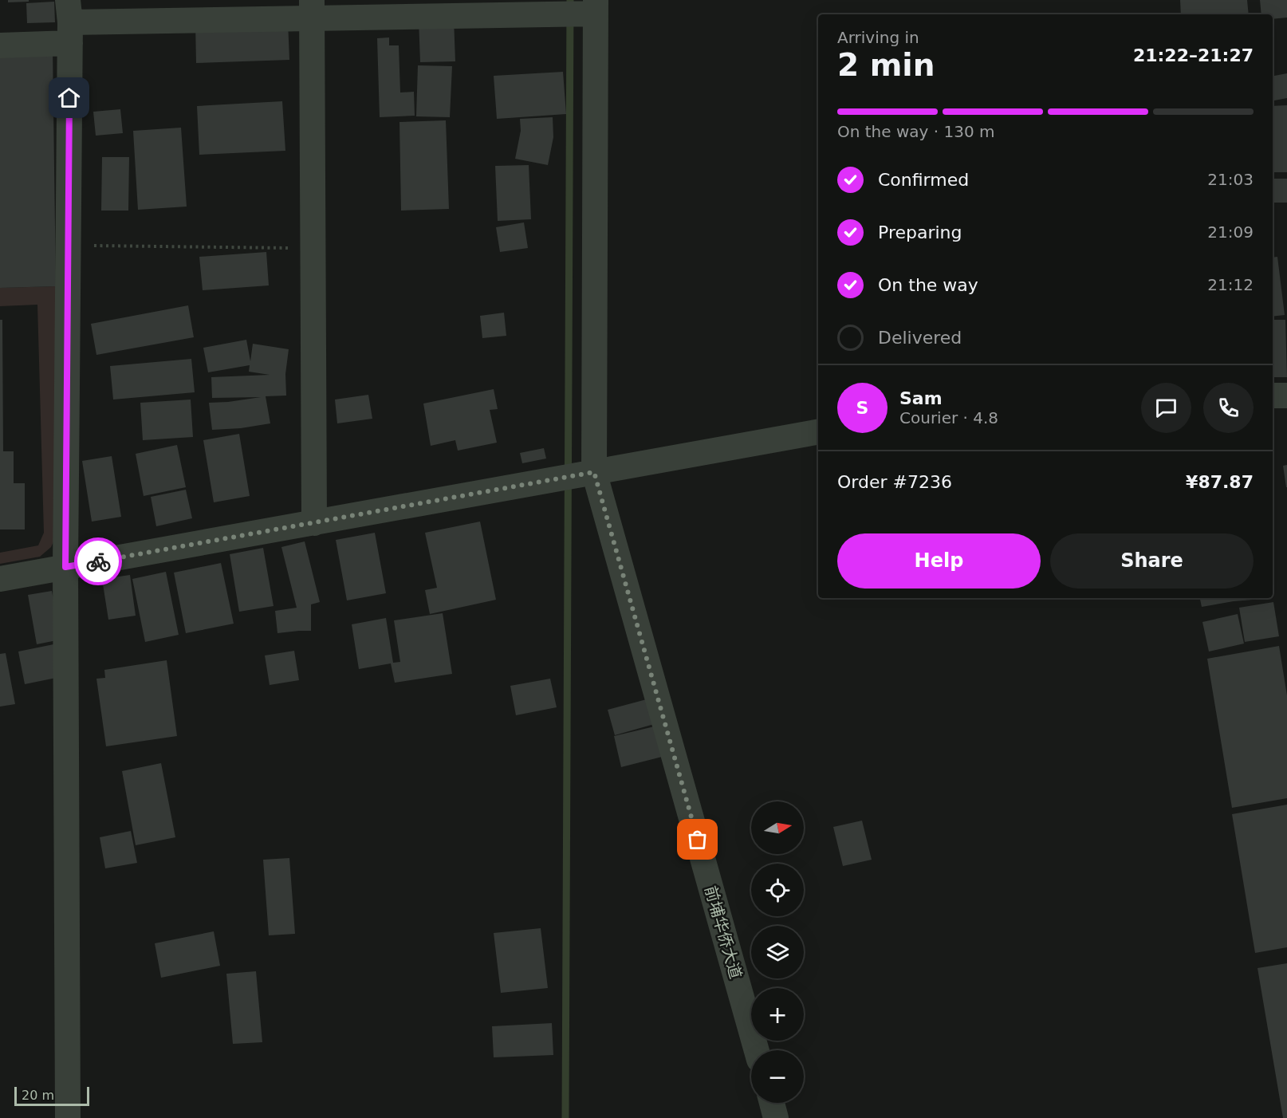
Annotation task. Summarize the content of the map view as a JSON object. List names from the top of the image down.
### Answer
{
  "streets": {
    "street": ["前埔华侨大道"]
  },
  "scale_bar": "20 m",
  "north": "right",
  "page": {
    "heading": ["2 min", "Arriving in", "21:22–21:27"],
    "panel": [
      "Sam",
      "Courier · 4.8",
      "Order #7236",
      "¥87.87"
    ],
    "bar": "On the way · 130 m",
    "list": [
      ["Confirmed", "21:03"],
      ["Preparing", "21:09"],
      ["On the way", "21:12"],
      "Delivered"
    ],
    "round": "S",
    "buttons": ["Help", "Share"],
    "map_buttons": ["+", "−"],
    "scale": "20 m"
  }
}
